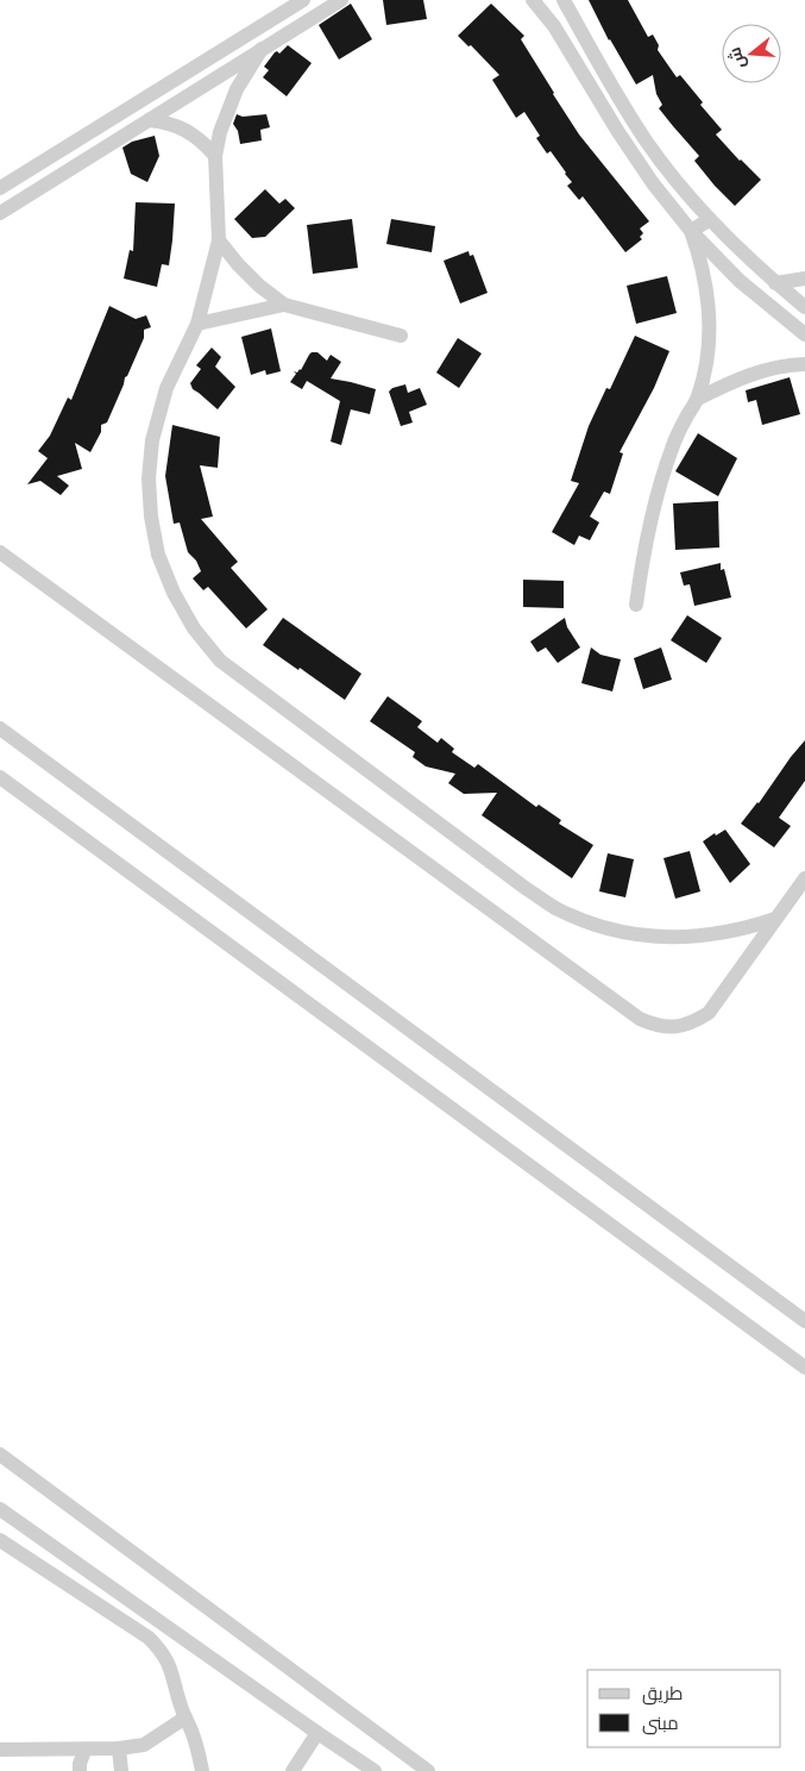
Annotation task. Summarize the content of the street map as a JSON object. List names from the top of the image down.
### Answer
{
  "legend": ["طريق", "مبنى"],
  "north": "left"
}
